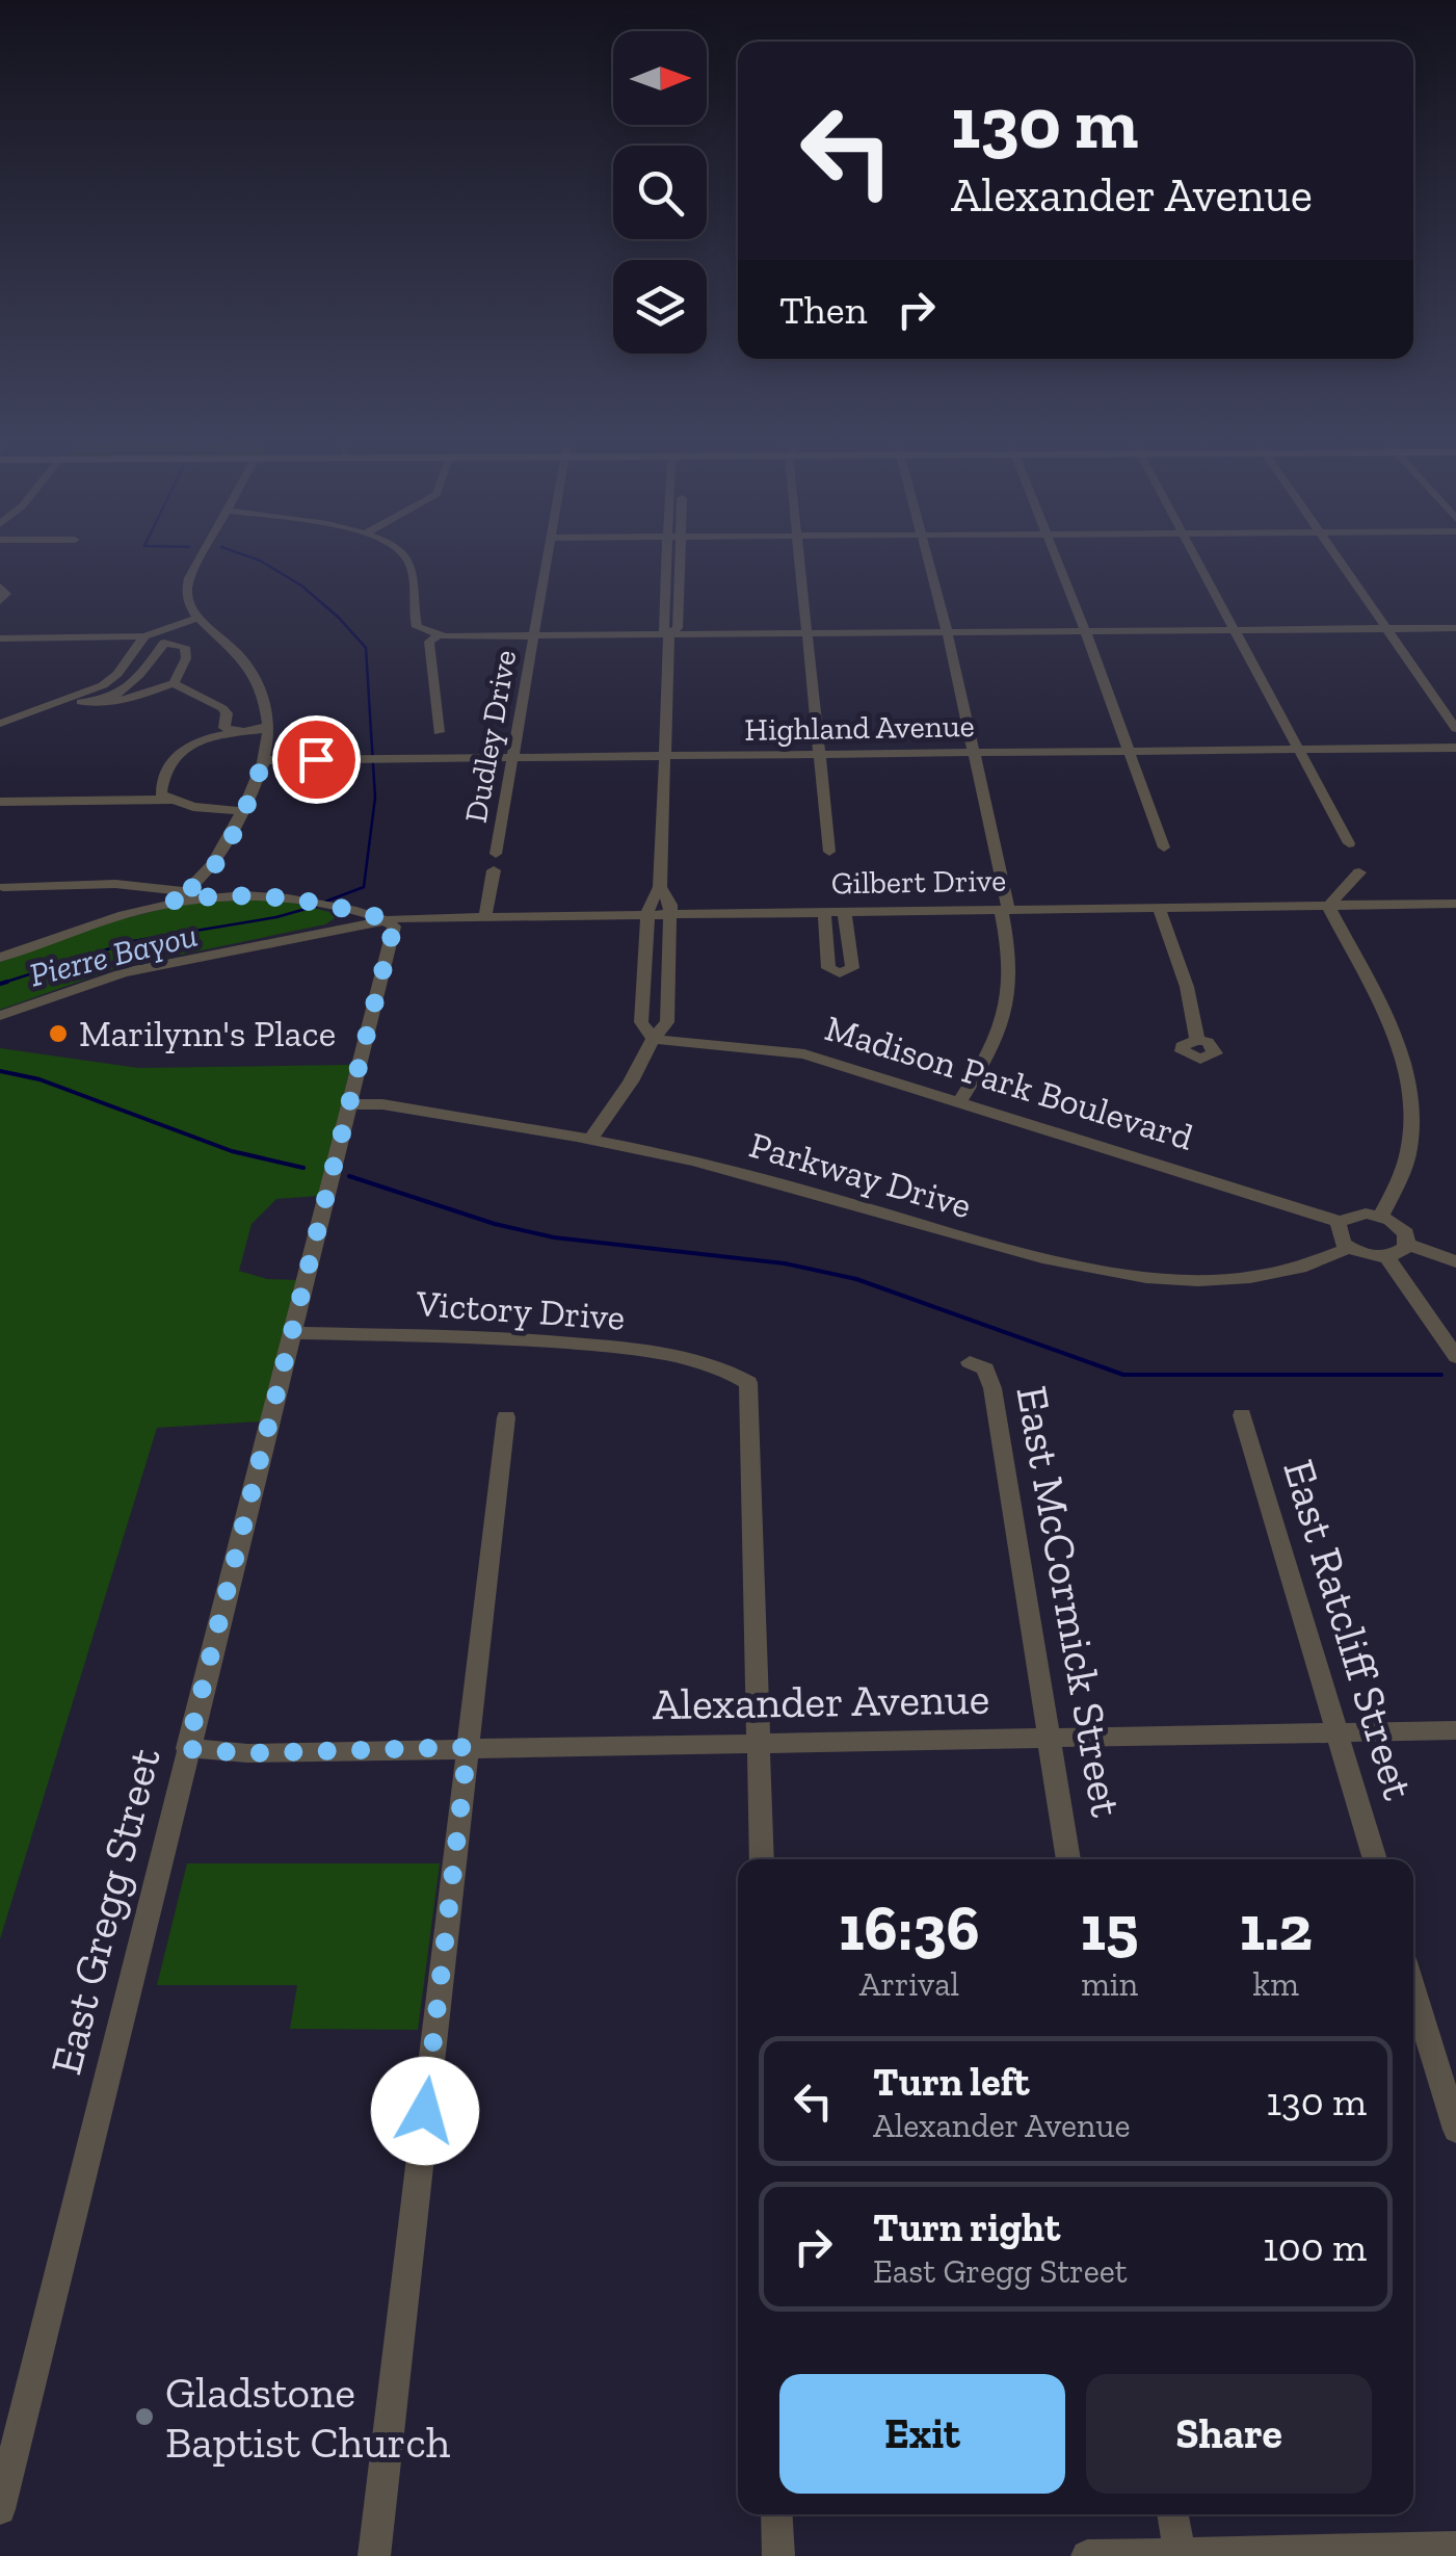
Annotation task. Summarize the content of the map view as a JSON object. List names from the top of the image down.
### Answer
{
  "streets": {
    "street": [
      "Highland Avenue",
      "Dudley Drive",
      "Gilbert Drive",
      "Madison Park Boulevard",
      "Parkway Drive",
      "Victory Drive",
      "East McCormick Street",
      "East Ratcliff Street",
      "Alexander Avenue",
      "East Gregg Street"
    ]
  },
  "crossings": [
    ["Highland Avenue", "Dudley Drive"],
    ["Dudley Drive", "Gilbert Drive"],
    ["Gilbert Drive", "East Gregg Street"],
    ["Parkway Drive", "East Gregg Street"],
    ["Victory Drive", "Alexander Avenue"],
    ["Victory Drive", "East Gregg Street"],
    ["East McCormick Street", "Alexander Avenue"],
    ["East Ratcliff Street", "Alexander Avenue"],
    ["Alexander Avenue", "East Gregg Street"]
  ],
  "water": ["Pierre Bayou"],
  "places": ["Marilynn's Place", "Gladstone Baptist Church"],
  "north": "right",
  "page": {
    "turn": ["130 m", "Alexander Avenue"],
    "then": "Then",
    "eta": [
      "16:36",
      "Arrival",
      "15",
      "min",
      "1.2",
      "km"
    ],
    "list": [
      {
        "name": "Turn left",
        "note": "Alexander Avenue",
        "value": "130 m"
      },
      {
        "name": "Turn right",
        "note": "East Gregg Street",
        "value": "100 m"
      }
    ],
    "buttons": ["Exit", "Share"]
  }
}
